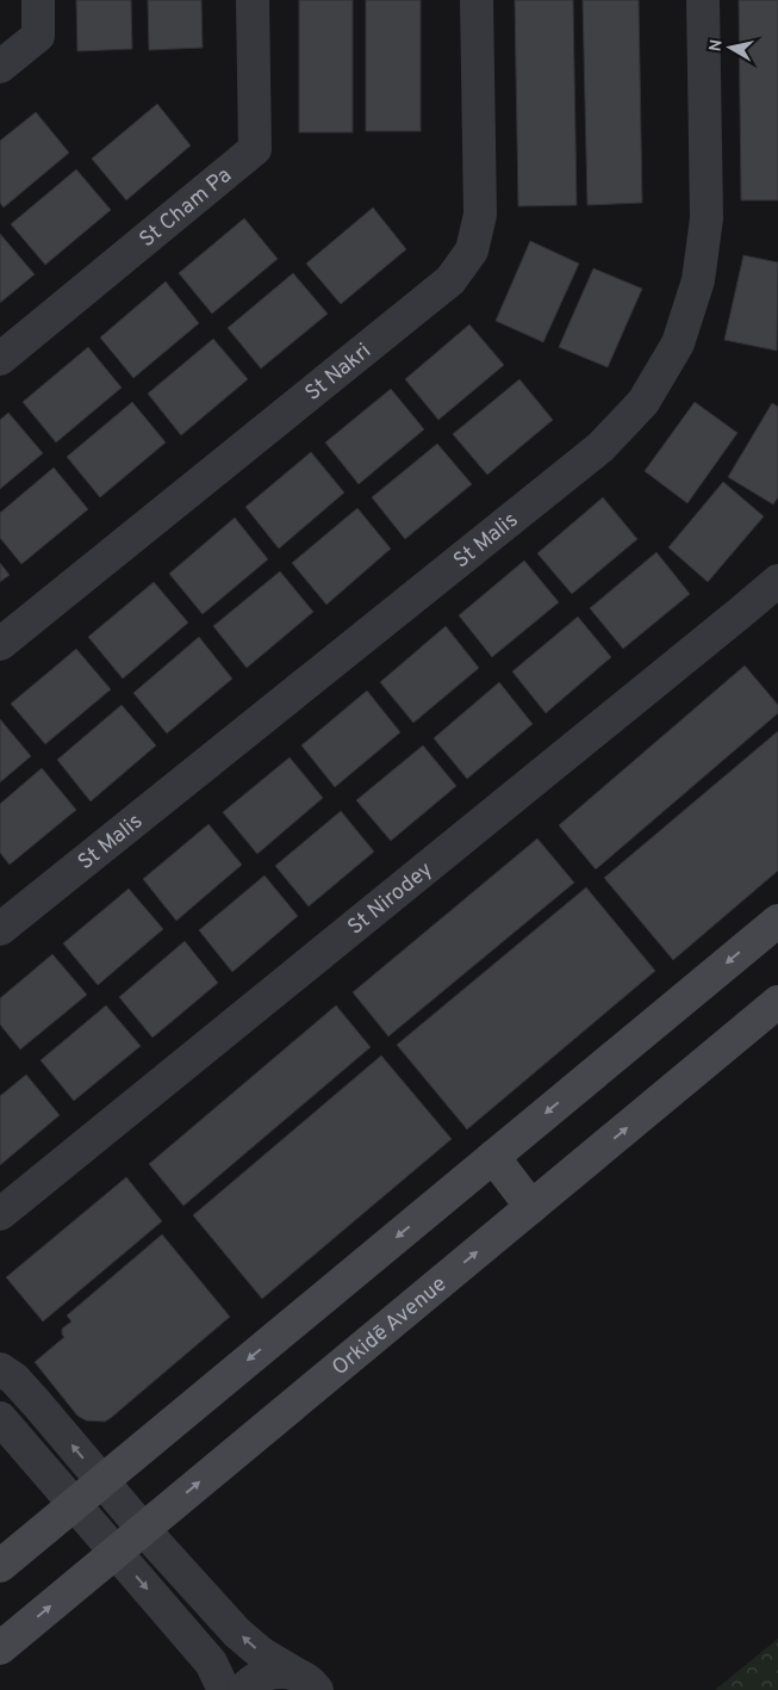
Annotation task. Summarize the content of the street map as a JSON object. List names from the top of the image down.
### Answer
{
  "streets": {
    "street": [
      "St Cham Pa",
      "St Nakri",
      "St Malis",
      "St Nirodey",
      "Orkidē Avenue"
    ]
  },
  "north": "left"
}
